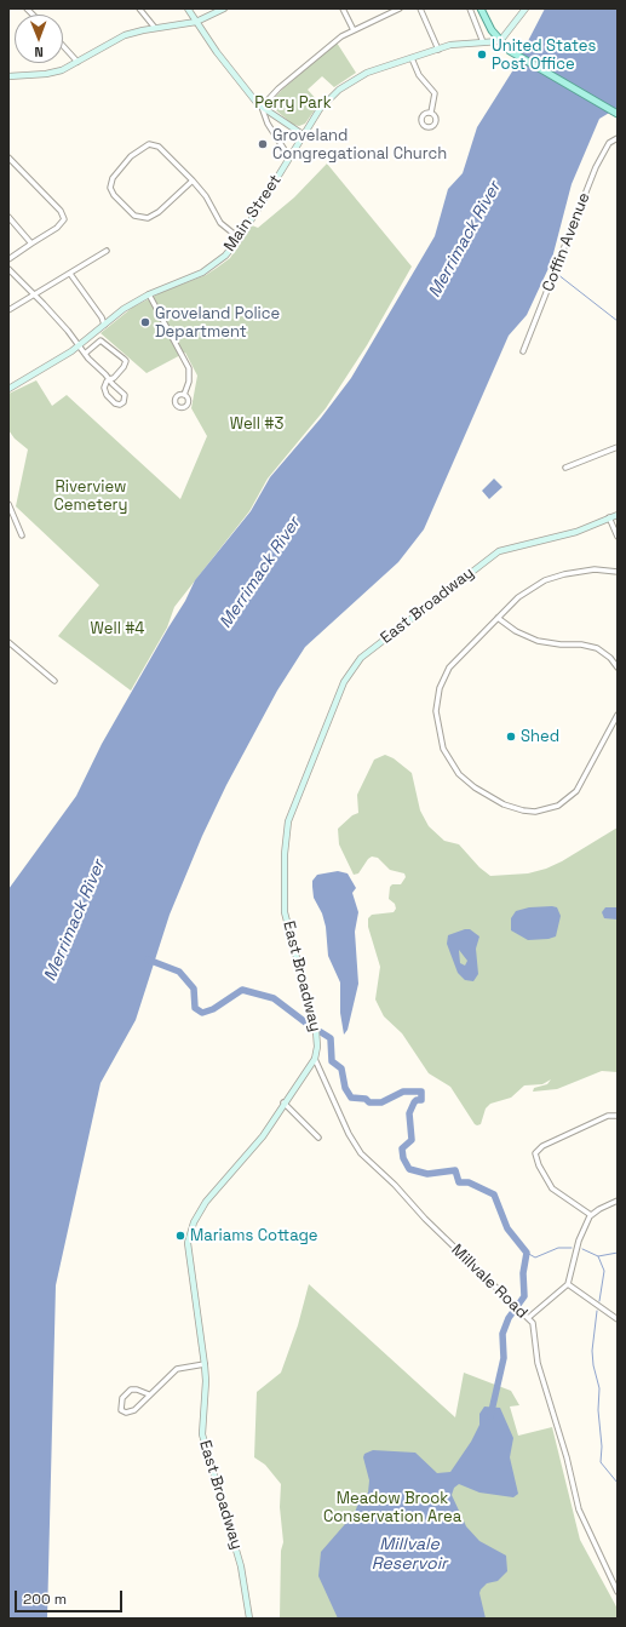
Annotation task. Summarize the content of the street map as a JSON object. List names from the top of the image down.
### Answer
{
  "streets": {
    "street": [
      "Main Street",
      "Coffin Avenue",
      "East Broadway",
      "Millvale Road"
    ]
  },
  "crossings": [
    ["East Broadway", "Millvale Road"]
  ],
  "water": ["Merrimack River", "Millvale Reservoir"],
  "parks": [
    "Perry Park",
    "Well #3",
    "Riverview Cemetery",
    "Well #4",
    "Meadow Brook Conservation Area"
  ],
  "places": [
    "United States Post Office",
    "Groveland Congregational Church",
    "Groveland Police Department",
    "Shed",
    "Mariams Cottage"
  ],
  "scale_bar": "200 m",
  "north": "bottom"
}
